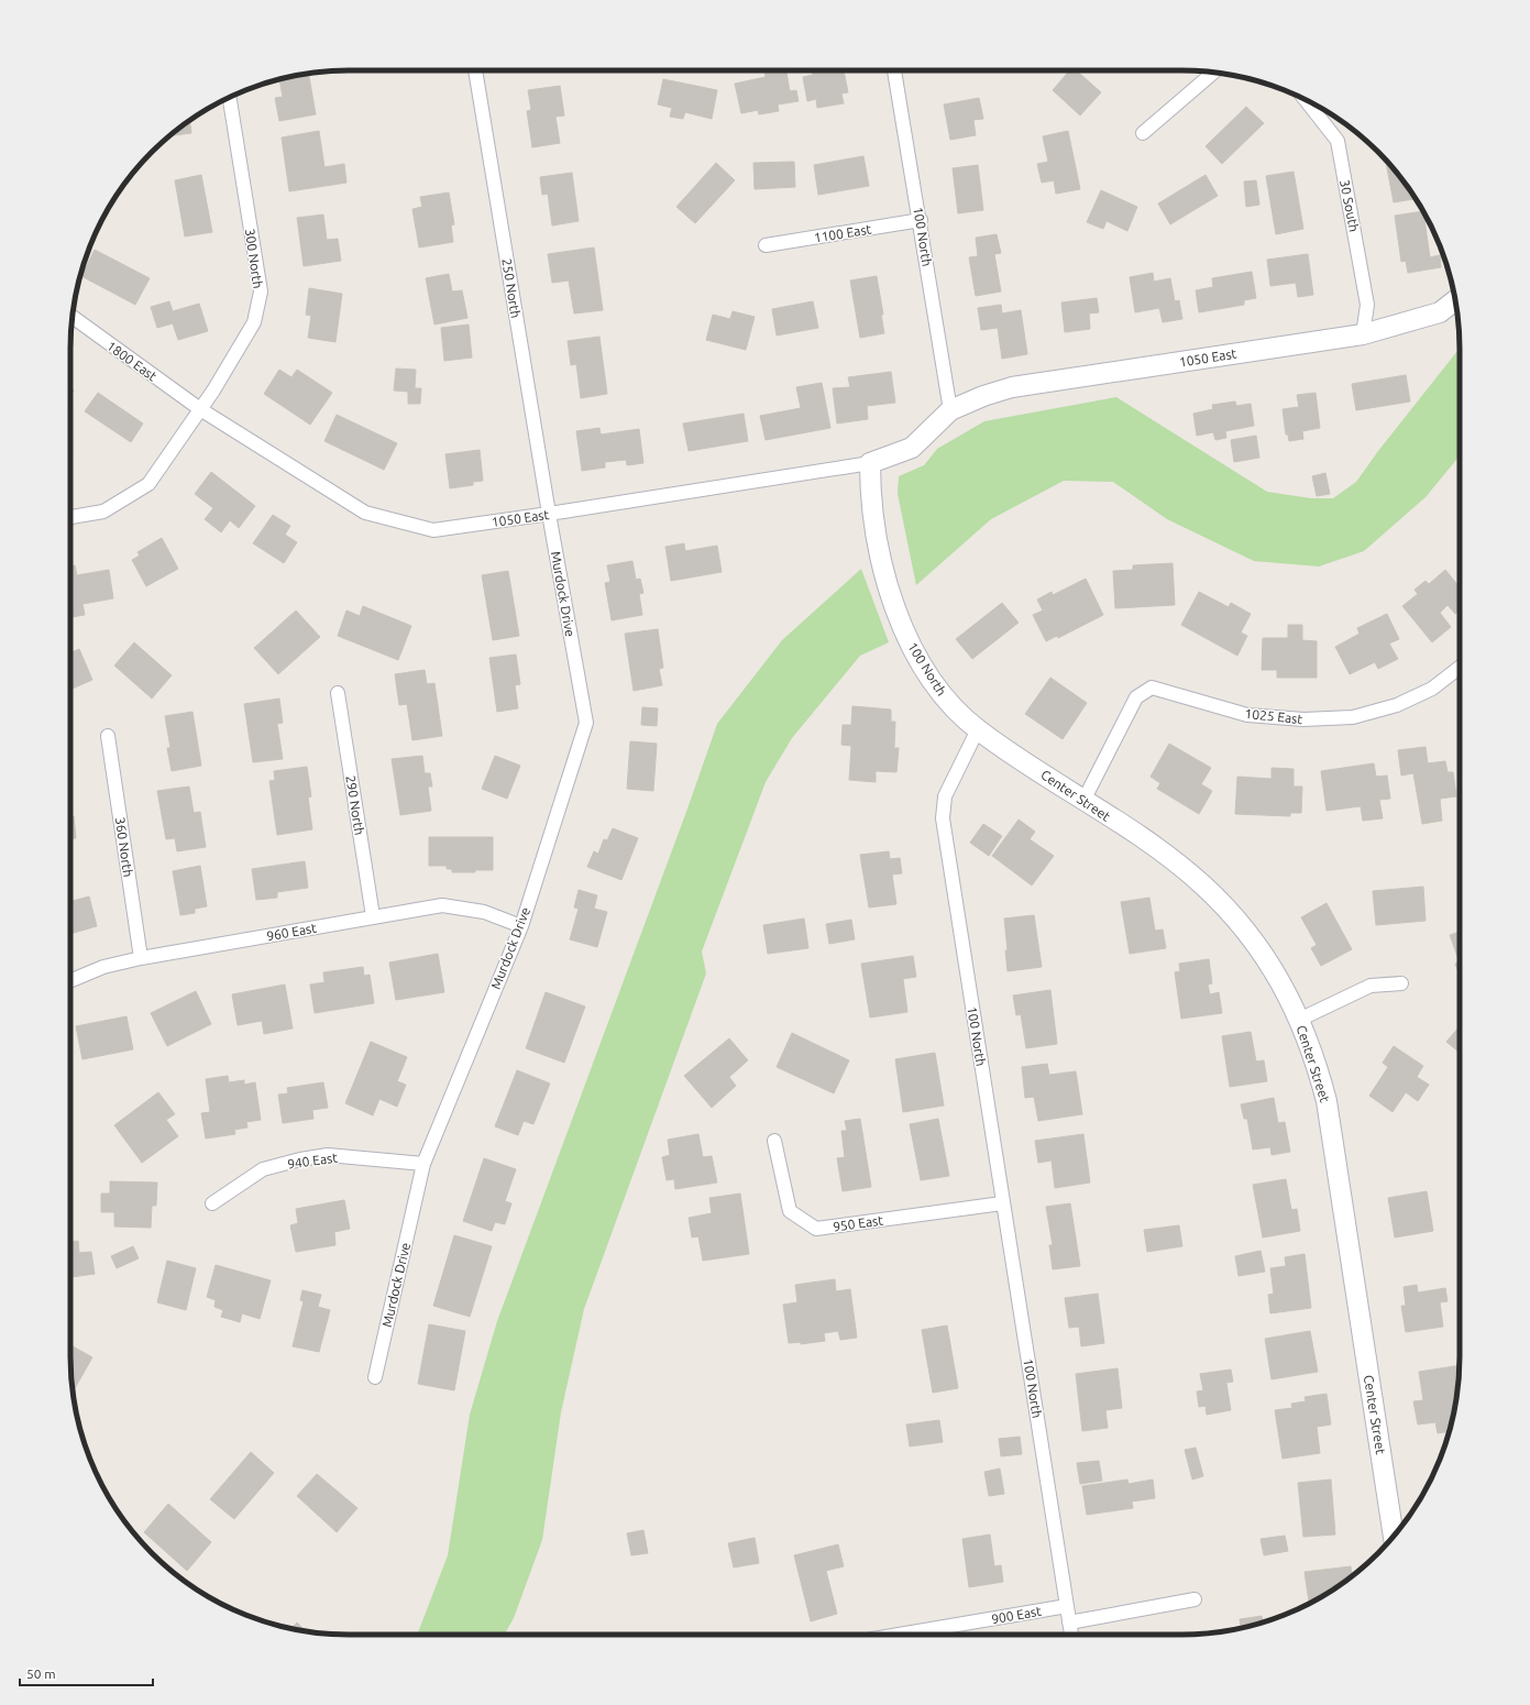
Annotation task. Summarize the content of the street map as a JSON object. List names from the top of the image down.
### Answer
{
  "streets": {
    "street": [
      "30 South",
      "1100 East",
      "100 North",
      "300 North",
      "250 North",
      "1050 East",
      "1800 East",
      "Murdock Drive",
      "1025 East",
      "Center Street",
      "290 North",
      "360 North",
      "960 East",
      "940 East",
      "950 East",
      "900 East"
    ]
  },
  "crossings": [
    ["30 South", "1050 East"],
    ["1100 East", "100 North"],
    ["100 North", "1050 East"],
    ["100 North", "Center Street"],
    ["100 North", "950 East"],
    ["100 North", "900 East"],
    ["300 North", "1050 East"],
    ["300 North", "1800 East"],
    ["250 North", "1050 East"],
    ["250 North", "Murdock Drive"],
    ["1050 East", "1800 East"],
    ["1050 East", "Murdock Drive"],
    ["Murdock Drive", "960 East"],
    ["Murdock Drive", "940 East"],
    ["1025 East", "Center Street"],
    ["290 North", "960 East"],
    ["360 North", "960 East"]
  ],
  "scale_bar": "50 m"
}
